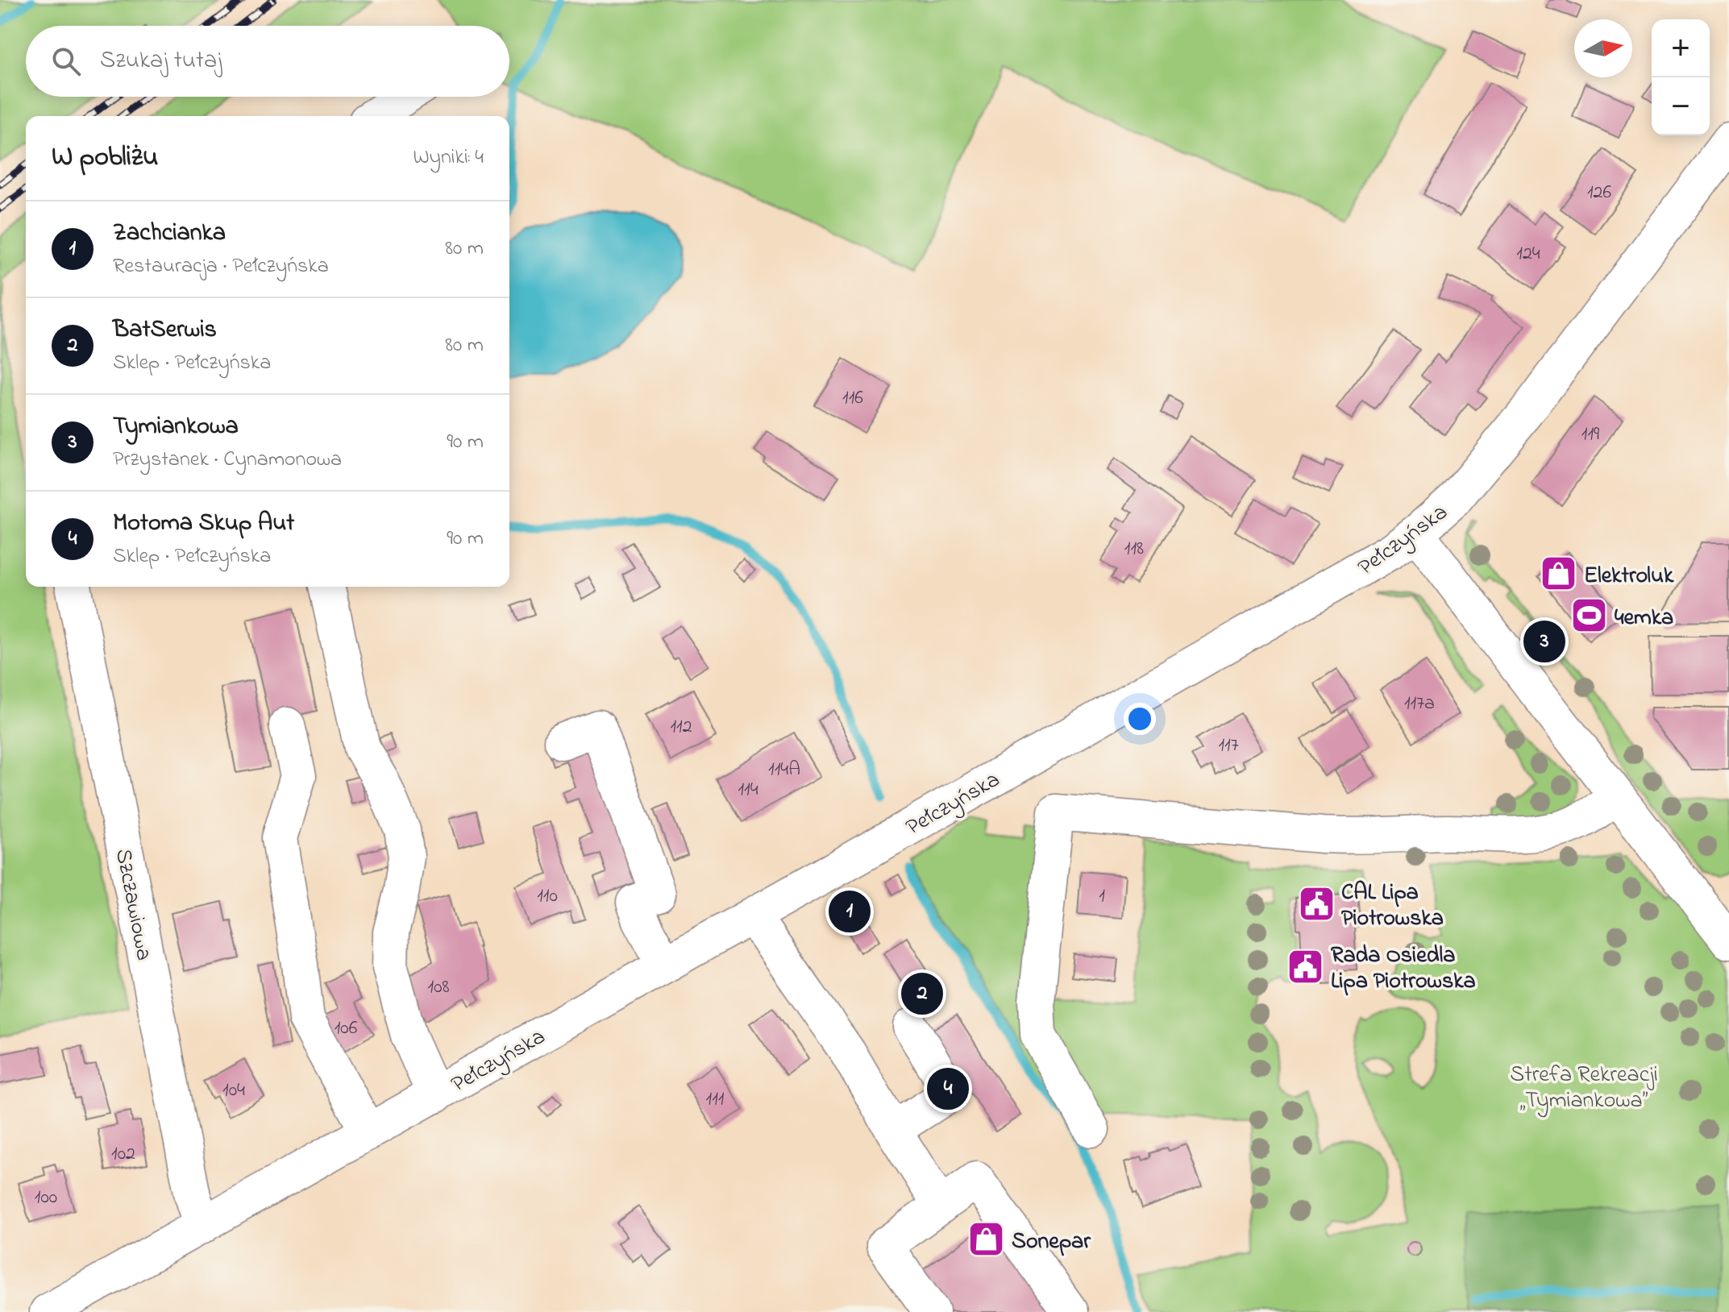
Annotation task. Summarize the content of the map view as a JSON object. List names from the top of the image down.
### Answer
{
  "streets": {
    "main road": ["Pełczyńska", "Szczawiowa"]
  },
  "crossings": [
    ["Pełczyńska", "Szczawiowa"]
  ],
  "parks": ["Strefa Rekreacji „Tymiankowa”"],
  "places": {
    "shop": ["Elektroluk", "Sonepar"],
    "sports": ["4emka"],
    "public building": ["CAL Lipa Piotrowska", "Rada Osiedla Lipa Piotrowska"]
  },
  "house_numbers": [
    "126",
    "124",
    "116",
    "119",
    "118",
    "117a",
    "112",
    "117",
    "114A",
    "114",
    "110",
    "1",
    "108",
    "106",
    "104",
    "111",
    "102",
    "100"
  ],
  "north": "right",
  "page": {
    "map_buttons": ["+", "−"],
    "search": "Szukaj tutaj",
    "heading": ["W pobliżu", "Wyniki: 4"],
    "list": [
      {
        "mark": "1",
        "name": "Zachcianka",
        "note": "Restauracja · Pełczyńska",
        "value": "80 m"
      },
      {
        "mark": "2",
        "name": "BatSerwis",
        "note": "Sklep · Pełczyńska",
        "value": "80 m"
      },
      {
        "mark": "3",
        "name": "Tymiankowa",
        "note": "Przystanek · Cynamonowa",
        "value": "90 m"
      },
      {
        "mark": "4",
        "name": "Motoma Skup Aut",
        "note": "Sklep · Pełczyńska",
        "value": "90 m"
      }
    ],
    "pins": [
      "3",
      "1",
      "2",
      "4"
    ]
  }
}
